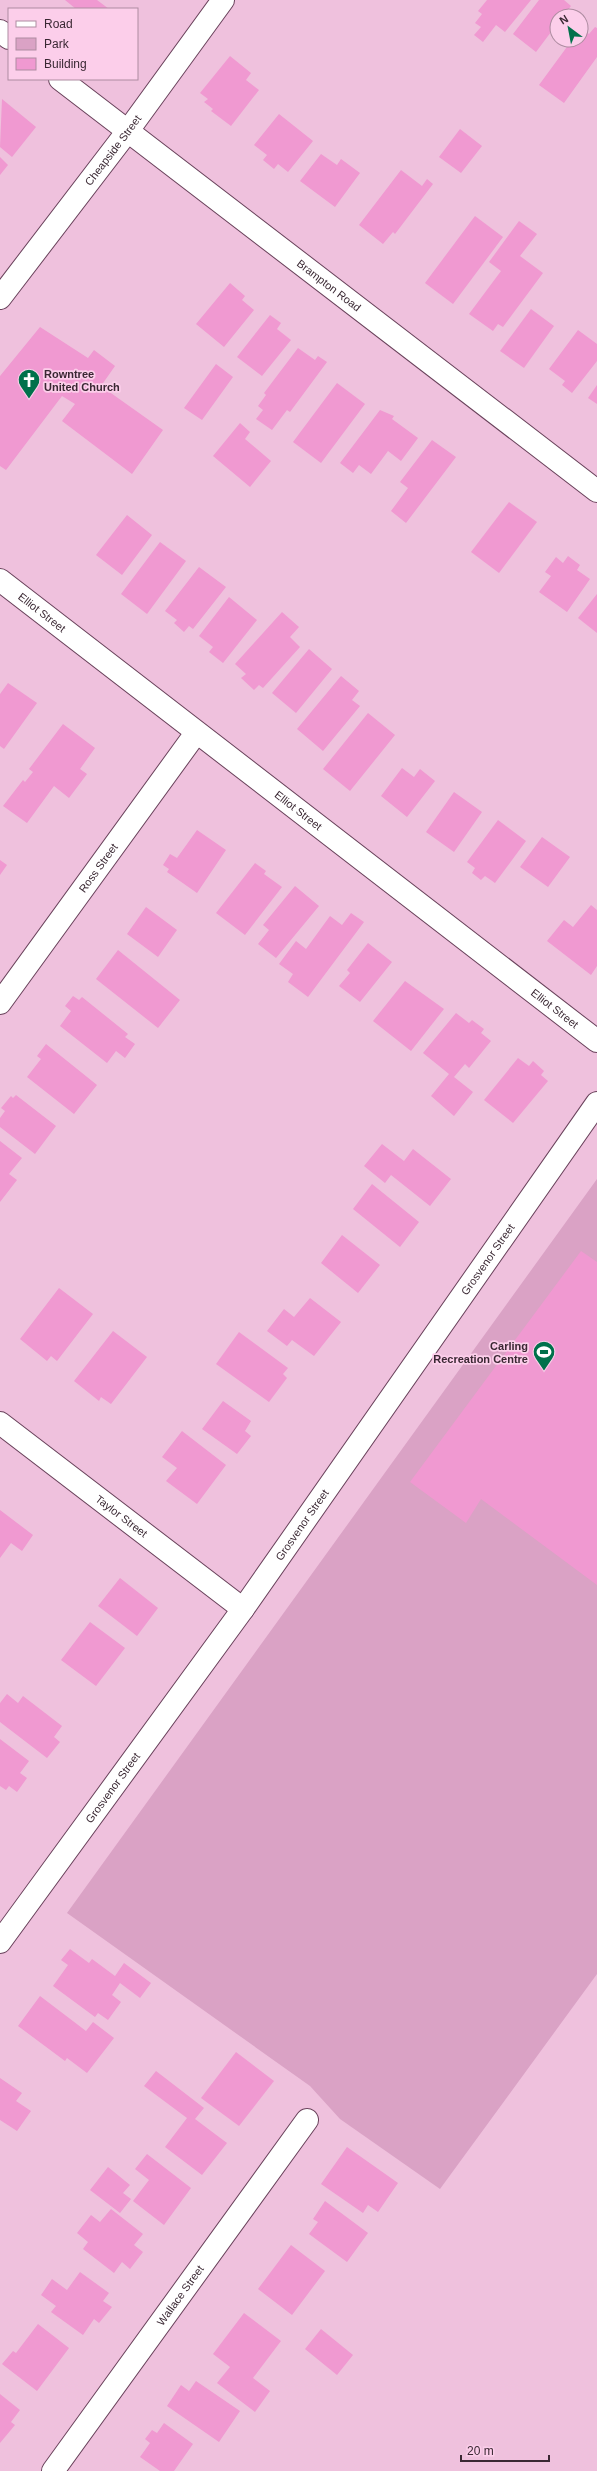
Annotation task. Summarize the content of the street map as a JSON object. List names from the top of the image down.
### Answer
{
  "streets": {
    "street": [
      "Cheapside Street",
      "Brampton Road",
      "Elliot Street",
      "Ross Street",
      "Grosvenor Street",
      "Taylor Street",
      "Wallace Street"
    ]
  },
  "crossings": [
    ["Cheapside Street", "Brampton Road"],
    ["Elliot Street", "Ross Street"],
    ["Grosvenor Street", "Taylor Street"]
  ],
  "places": {
    "church": ["Rowntree United Church"],
    "sports": ["Carling Recreation Centre"]
  },
  "legend": ["Road", "Park", "Building"],
  "scale_bar": "20 m",
  "north": "top left"
}
